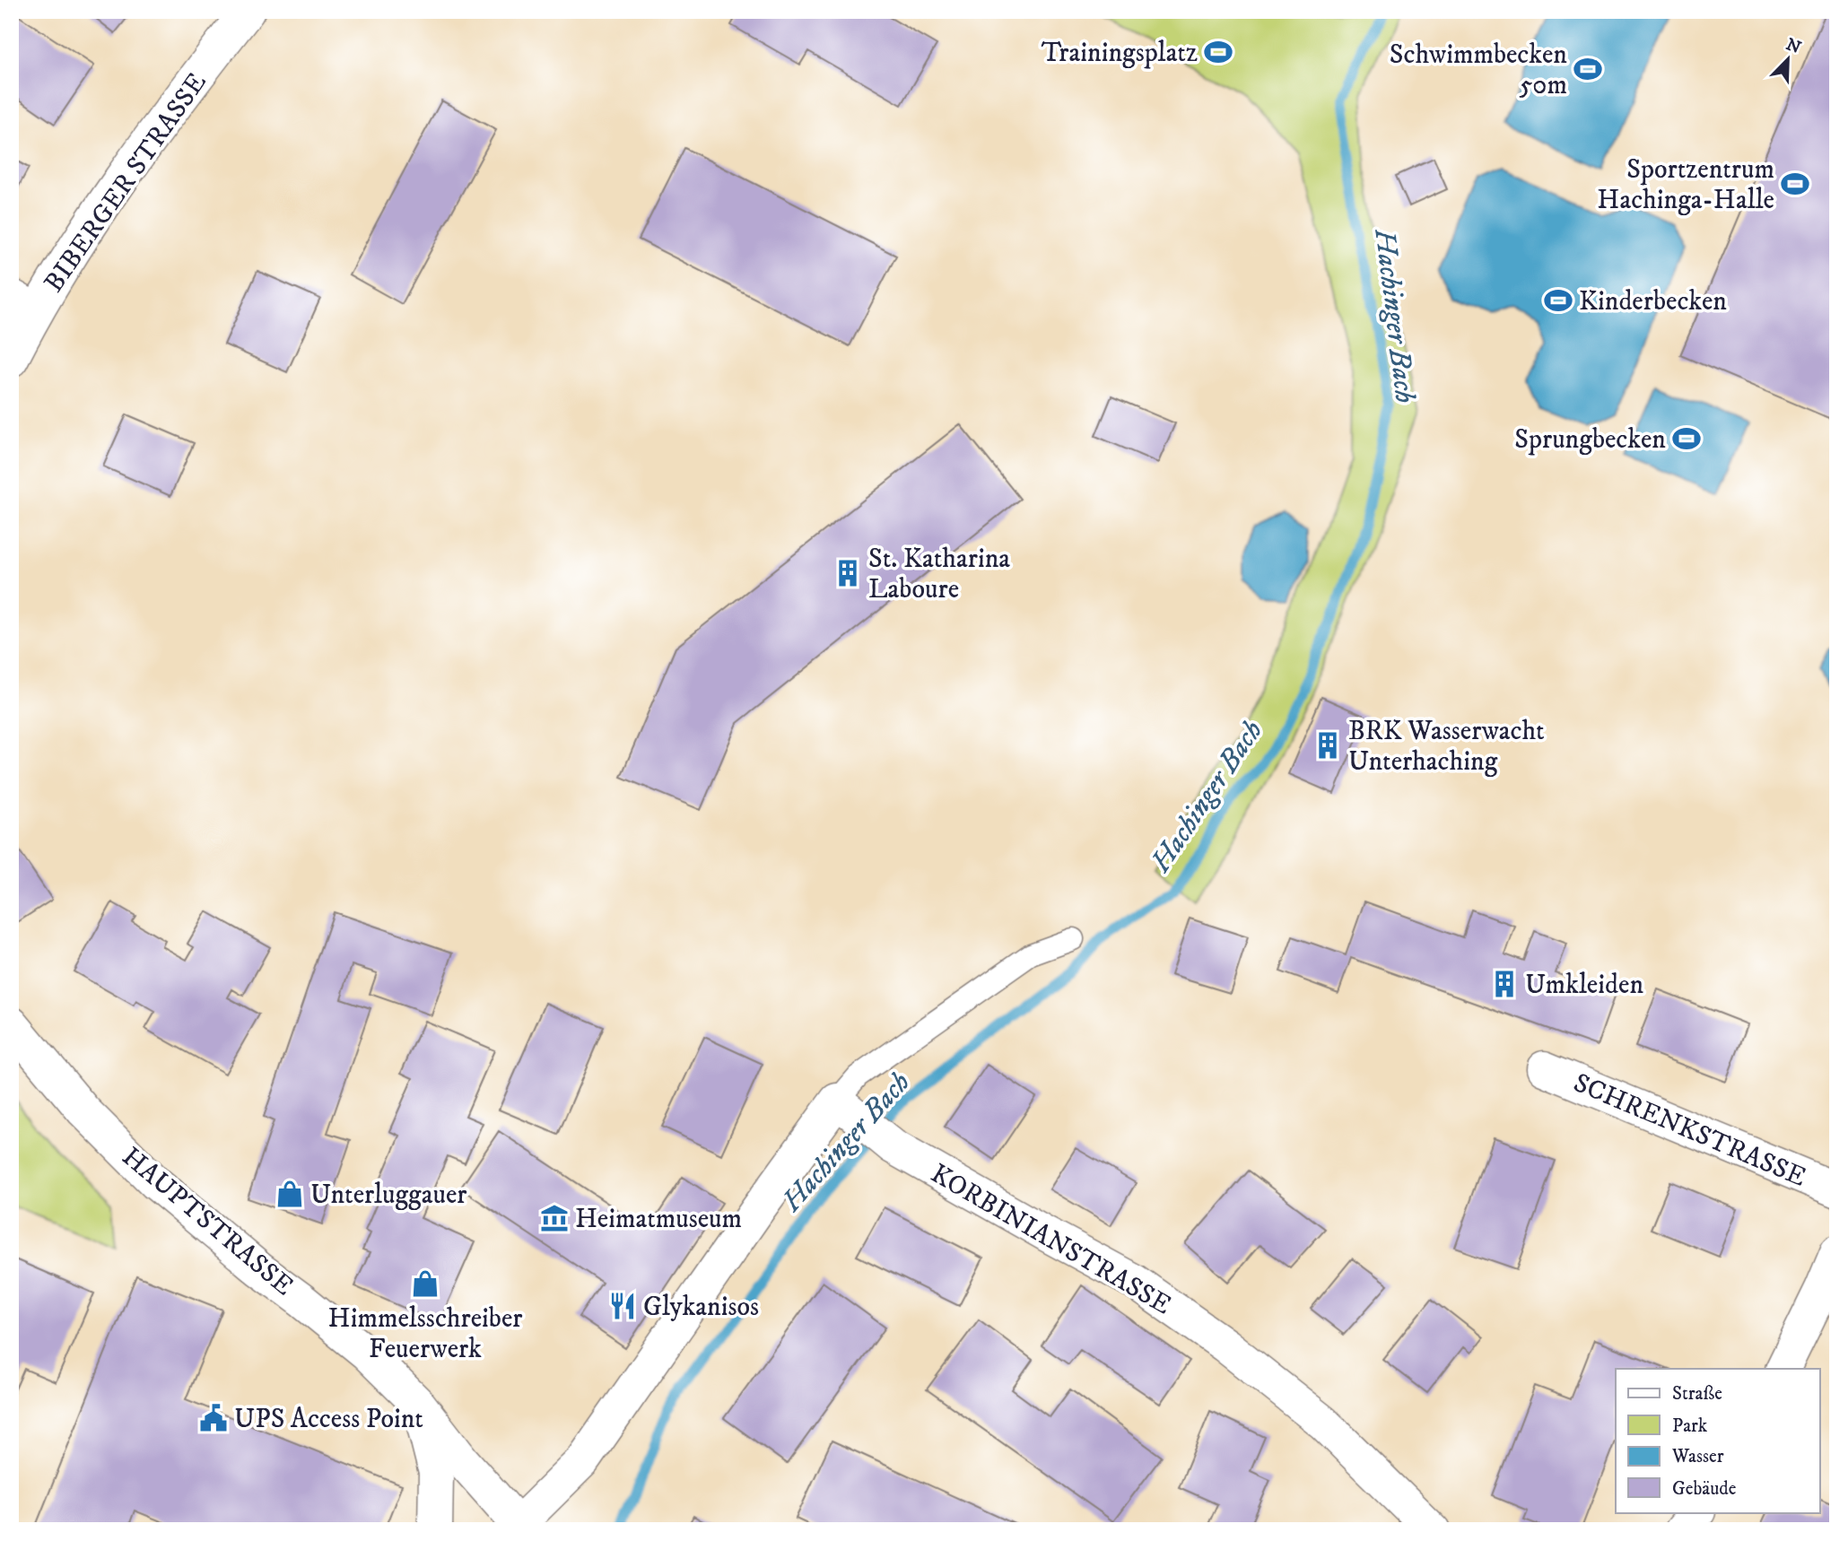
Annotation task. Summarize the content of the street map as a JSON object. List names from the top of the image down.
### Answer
{
  "streets": {
    "street": [
      "BIBERGER STRASSE",
      "SCHRENKSTRASSE",
      "HAUPTSTRASSE",
      "KORBINIANSTRASSE"
    ]
  },
  "water": ["Hachinger Bach"],
  "places": {
    "sports": [
      "Trainingsplatz",
      "Schwimmbecken 50m",
      "Sportzentrum Hachinga-Halle",
      "Kinderbecken",
      "Sprungbecken"
    ],
    "building": ["St. Katharina Laboure", "BRK Wasserwacht Unterhaching", "Umkleiden"],
    "shop": ["Unterluggauer", "Himmelsschreiber Feuerwerk"],
    "museum": ["Heimatmuseum"],
    "restaurant": ["Glykanisos"],
    "public building": ["UPS Access Point"]
  },
  "legend": [
    "Straße",
    "Park",
    "Wasser",
    "Gebäude"
  ],
  "north": "top right"
}
